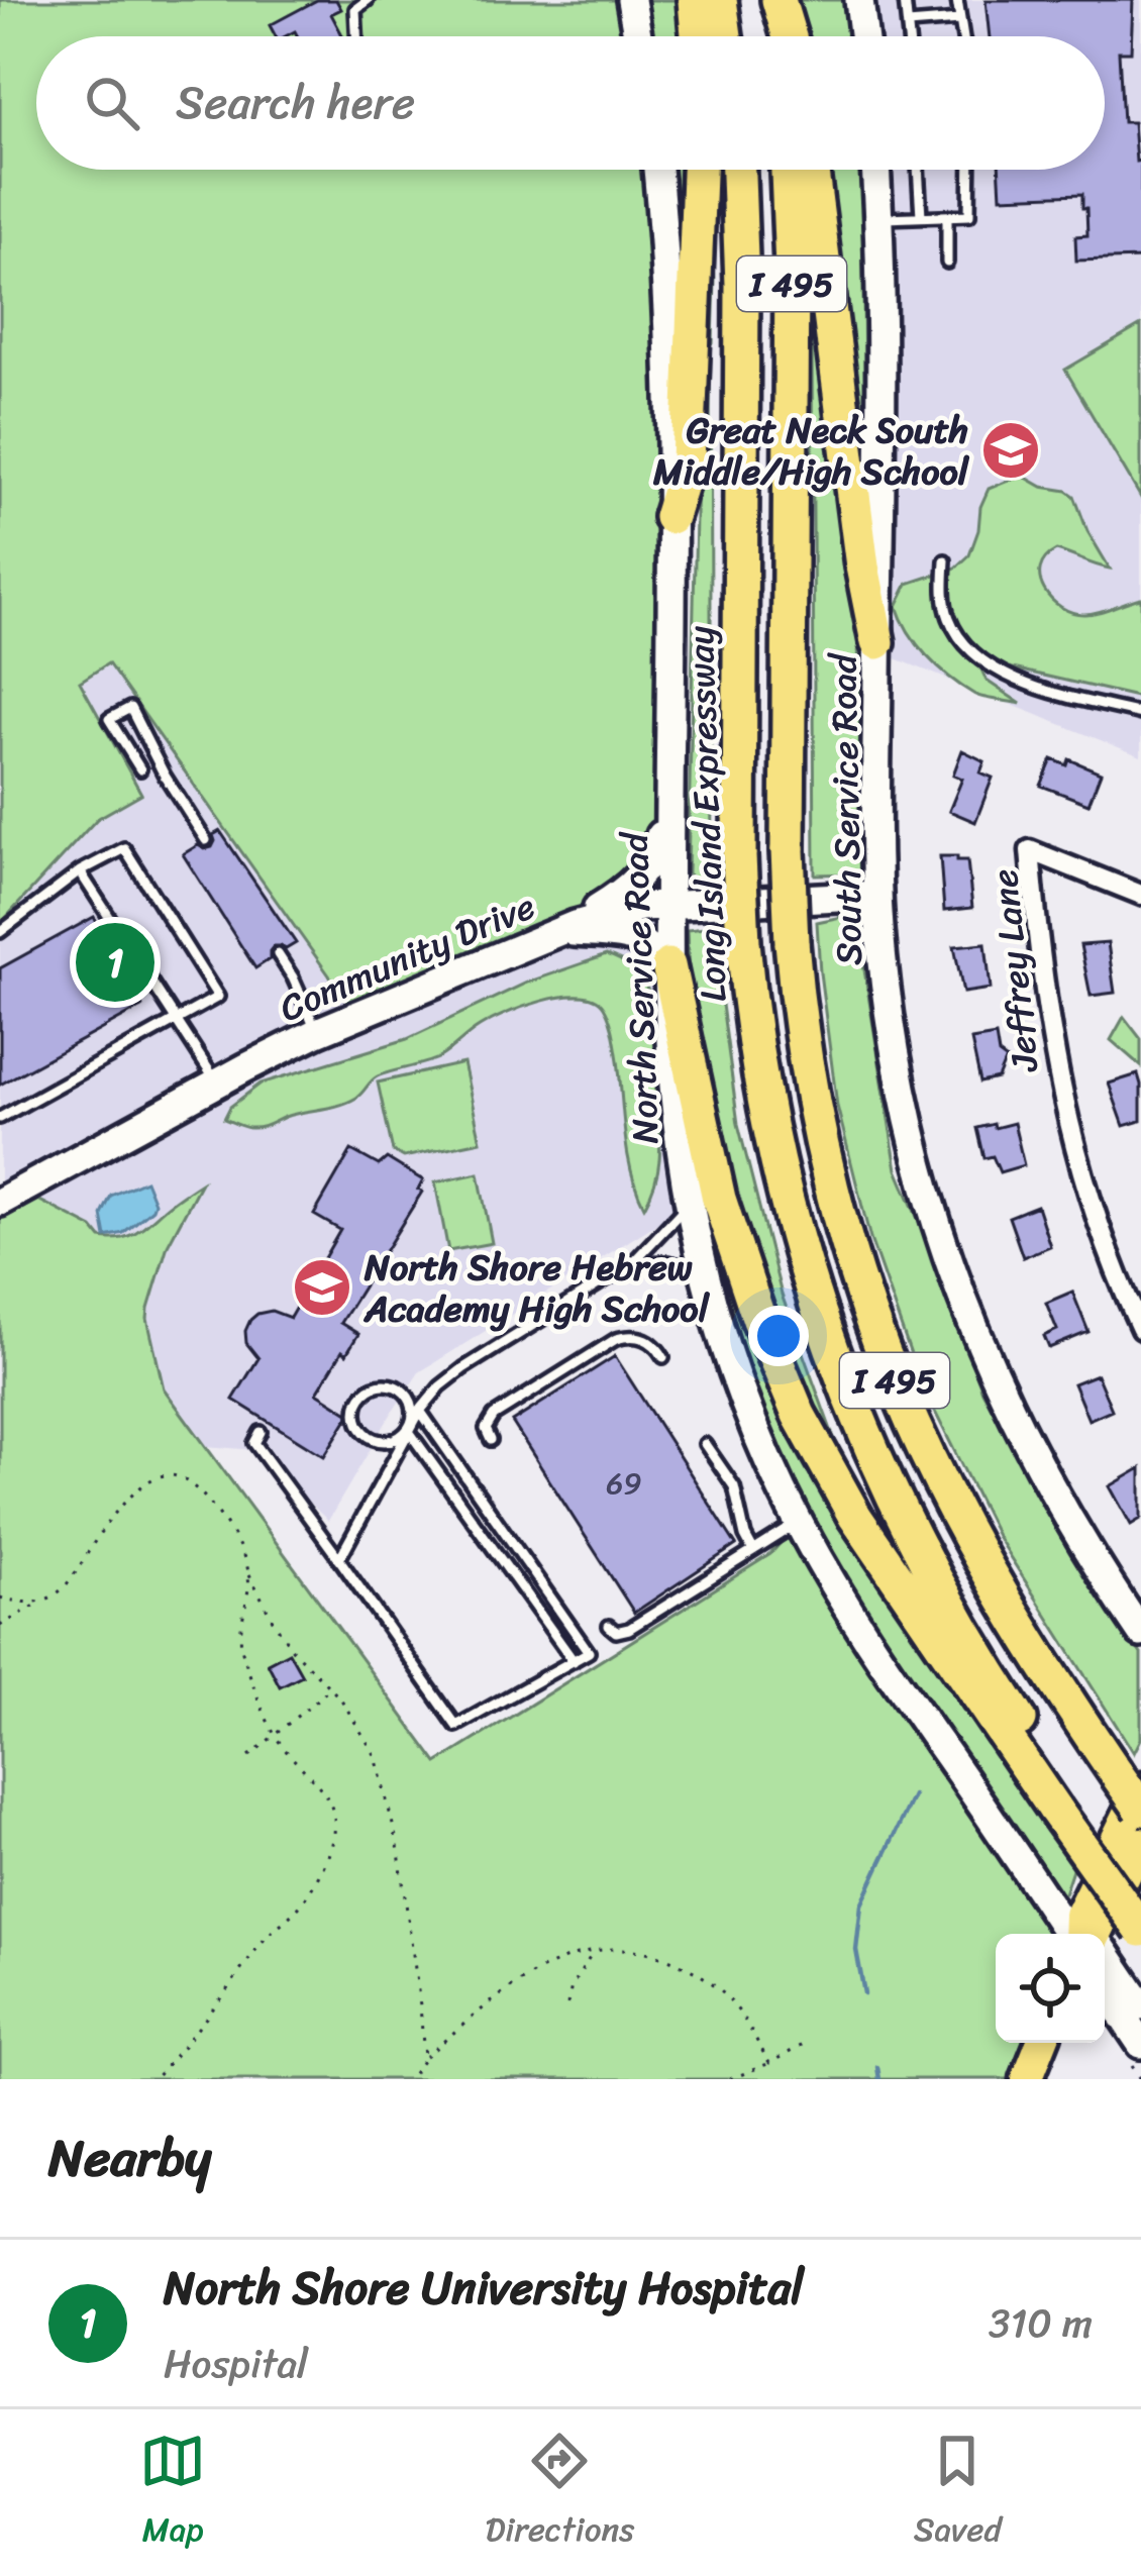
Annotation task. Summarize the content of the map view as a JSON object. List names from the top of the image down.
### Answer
{
  "streets": {
    "highway": ["I 495", "Long Island Expressway"],
    "main road": ["South Service Road", "Community Drive", "North Service Road"],
    "street": ["Jeffrey Lane"]
  },
  "crossings": [
    ["South Service Road", "Community Drive"],
    ["Community Drive", "North Service Road"]
  ],
  "places": {
    "school or university": ["Great Neck South Middle/High School", "North Shore Hebrew Academy High School"]
  },
  "house_numbers": ["69"],
  "page": {
    "search": "Search here",
    "pins": "1",
    "heading": "Nearby",
    "list": [
      {
        "mark": "1",
        "name": "North Shore University Hospital",
        "note": "Hospital",
        "value": "310 m"
      }
    ],
    "nav": ["Map", "Directions", "Saved"]
  }
}
